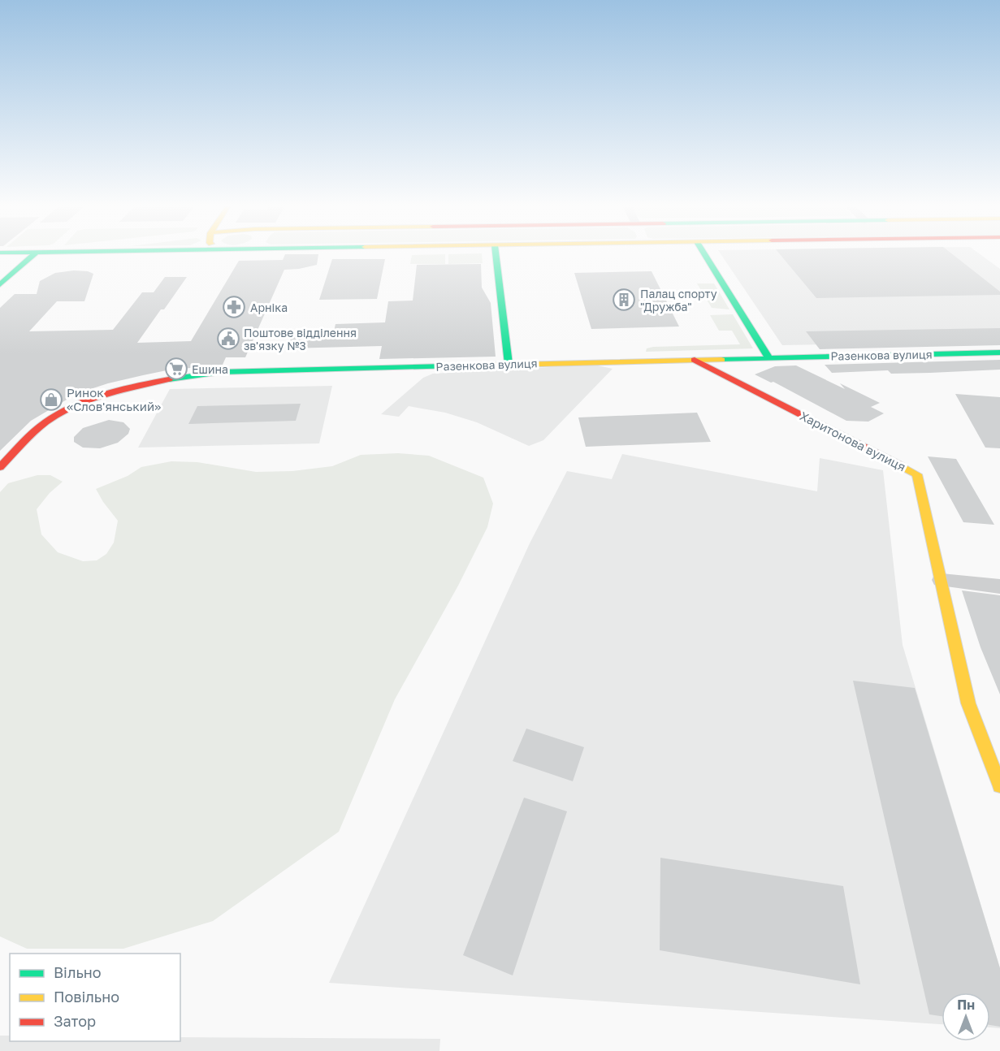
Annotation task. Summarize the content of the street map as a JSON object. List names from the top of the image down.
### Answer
{
  "streets": {
    "street": ["Разенкова вулиця", "Харитонова вулиця"]
  },
  "crossings": [
    ["Разенкова вулиця", "Харитонова вулиця"]
  ],
  "places": {
    "building": ["Палац спорту \"Дружба\""],
    "pharmacy": ["Арніка"],
    "public building": ["Поштове відділення зв'язку №3"],
    "supermarket": ["Ешина"],
    "shop": ["Ринок «Слов'янський»"]
  },
  "legend": ["Вільно", "Повільно", "Затор"],
  "north": "top"
}
